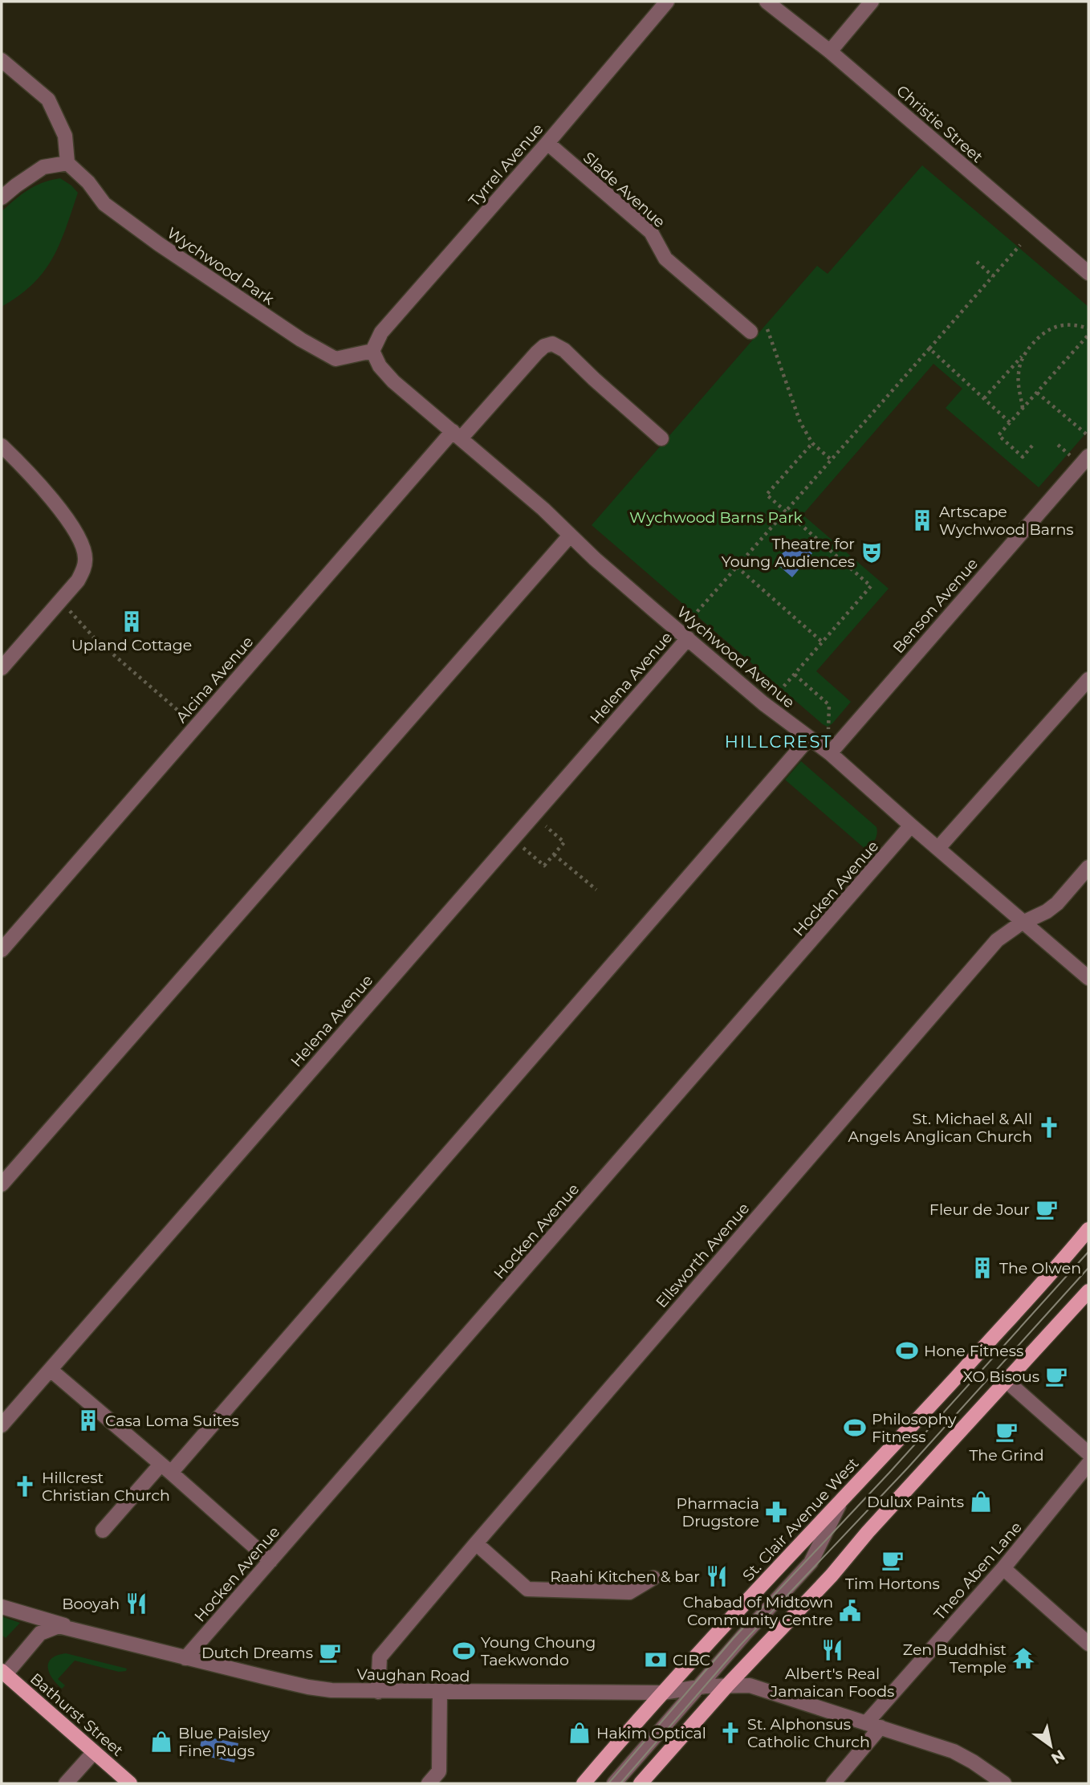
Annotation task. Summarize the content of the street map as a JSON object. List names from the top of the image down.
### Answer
{
  "streets": {
    "main road": ["St. Clair Avenue West", "Bathurst Street"],
    "street": [
      "Christie Street",
      "Tyrrel Avenue",
      "Slade Avenue",
      "Wychwood Park",
      "Benson Avenue",
      "Wychwood Avenue",
      "Helena Avenue",
      "Alcina Avenue",
      "Hocken Avenue",
      "Ellsworth Avenue",
      "Theo Aben Lane",
      "Vaughan Road"
    ]
  },
  "crossings": [
    ["Tyrrel Avenue", "Slade Avenue"],
    ["Tyrrel Avenue", "Wychwood Park"],
    ["Tyrrel Avenue", "Wychwood Avenue"],
    ["Wychwood Park", "Wychwood Avenue"],
    ["Benson Avenue", "Wychwood Avenue"],
    ["Wychwood Avenue", "Helena Avenue"],
    ["Wychwood Avenue", "Alcina Avenue"],
    ["Wychwood Avenue", "Hocken Avenue"],
    ["Wychwood Avenue", "Ellsworth Avenue"],
    ["Hocken Avenue", "Vaughan Road"],
    ["Ellsworth Avenue", "Vaughan Road"],
    ["St. Clair Avenue West", "Vaughan Road"],
    ["Theo Aben Lane", "Vaughan Road"],
    ["Vaughan Road", "Bathurst Street"]
  ],
  "districts": ["HILLCREST"],
  "parks": ["Wychwood Barns Park"],
  "places": {
    "building": [
      "Artscape Wychwood Barns",
      "Upland Cottage",
      "The Olwen",
      "Casa Loma Suites"
    ],
    "theatre": ["Theatre for Young Audiences"],
    "church": ["St. Michael & All Angels Anglican Church", "Hillcrest Christian Church", "St. Alphonsus Catholic Church"],
    "cafe": [
      "Fleur de Jour",
      "XO Bisous",
      "The Grind",
      "Tim Hortons",
      "Dutch Dreams"
    ],
    "sports": ["Hone Fitness", "Philosophy Fitness", "Young Choung Taekwondo"],
    "shop": ["Dulux Paints", "Hakim Optical", "Blue Paisley Fine Rugs"],
    "pharmacy": ["Pharmacia Drugstore"],
    "restaurant": ["Raahi Kitchen & bar", "Booyah", "Albert's Real Jamaican Foods"],
    "public building": ["Chabad of Midtown Community Centre"],
    "temple": ["Zen Buddhist Temple"],
    "bank": ["CIBC"]
  },
  "north": "bottom right"
}
